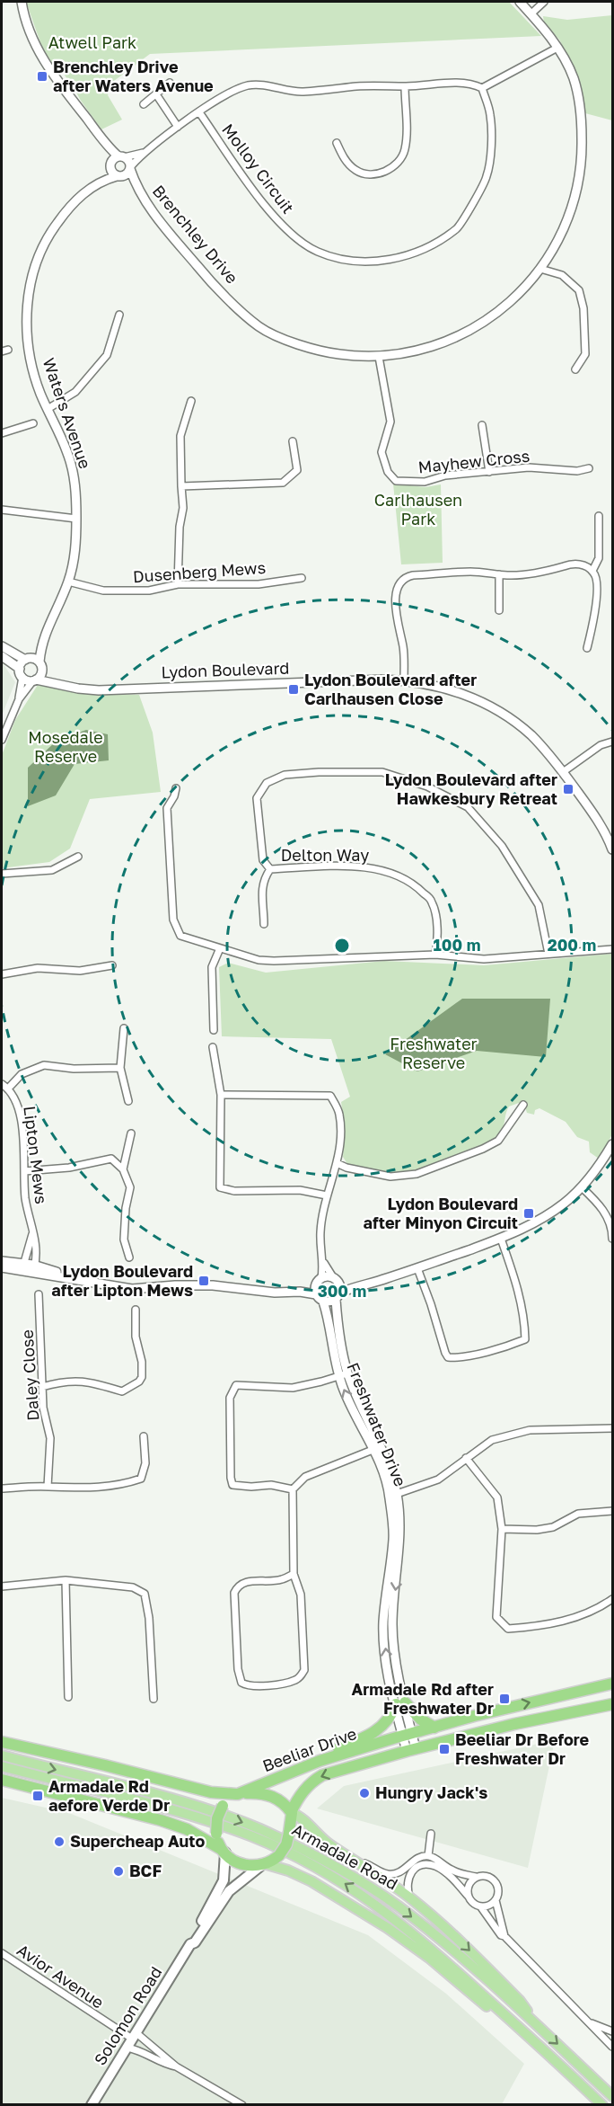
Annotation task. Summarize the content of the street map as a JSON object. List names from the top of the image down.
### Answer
{
  "streets": {
    "highway": ["Beeliar Drive"],
    "main road": ["Armadale Road", "Solomon Road"],
    "street": [
      "Molloy Circuit",
      "Brenchley Drive",
      "Waters Avenue",
      "Mayhew Cross",
      "Dusenberg Mews",
      "Lydon Boulevard",
      "Delton Way",
      "Lipton Mews",
      "Daley Close",
      "Freshwater Drive",
      "Avior Avenue"
    ]
  },
  "crossings": [
    ["Brenchley Drive", "Waters Avenue"],
    ["Brenchley Drive", "Mayhew Cross"],
    ["Waters Avenue", "Dusenberg Mews"],
    ["Waters Avenue", "Lydon Boulevard"],
    ["Freshwater Drive", "Beeliar Drive"],
    ["Beeliar Drive", "Solomon Road"],
    ["Avior Avenue", "Solomon Road"]
  ],
  "parks": [
    "Atwell Park",
    "Carlhausen Park",
    "Mosedale Reserve",
    "Freshwater Reserve"
  ],
  "places": {
    "transit": [
      "Brenchley Drive after Waters Avenue",
      "Lydon Boulevard after Carlhausen Close",
      "Lydon Boulevard after Hawkesbury Retreat",
      "Lydon Boulevard after Minyon Circuit",
      "Lydon Boulevard after Lipton Mews",
      "Armadale Rd after Freshwater Dr",
      "Beeliar Dr Before Freshwater Dr",
      "Armadale Rd aefore Verde Dr"
    ],
    "other": ["Hungry Jack's", "Supercheap Auto", "BCF"]
  },
  "rings": ["100 m", "200 m", "300 m"]
}
